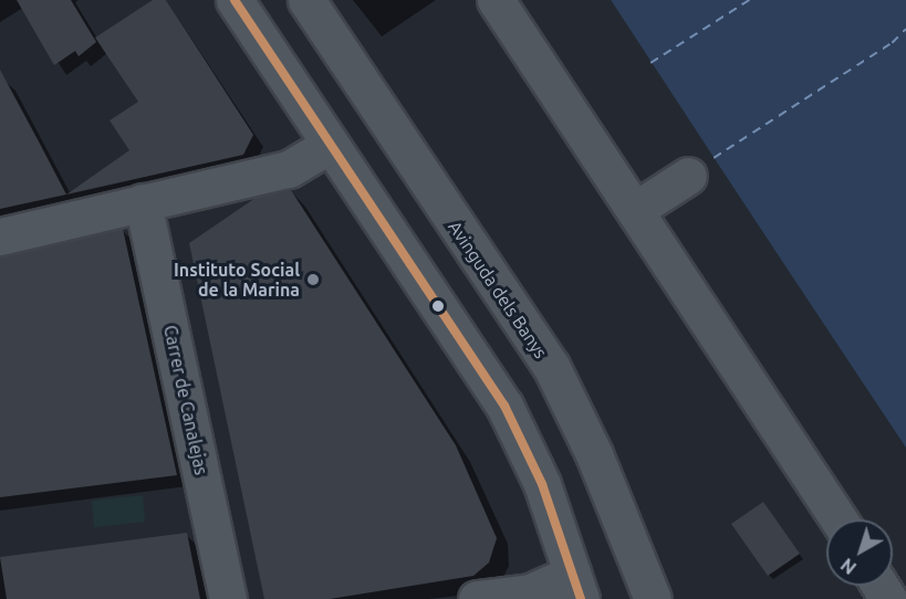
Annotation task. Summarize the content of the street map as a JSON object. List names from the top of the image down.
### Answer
{
  "streets": {
    "street": ["Avinguda dels Banys", "Carrer de Canalejas"]
  },
  "places": ["Instituto Social de la Marina"],
  "north": "bottom left"
}
